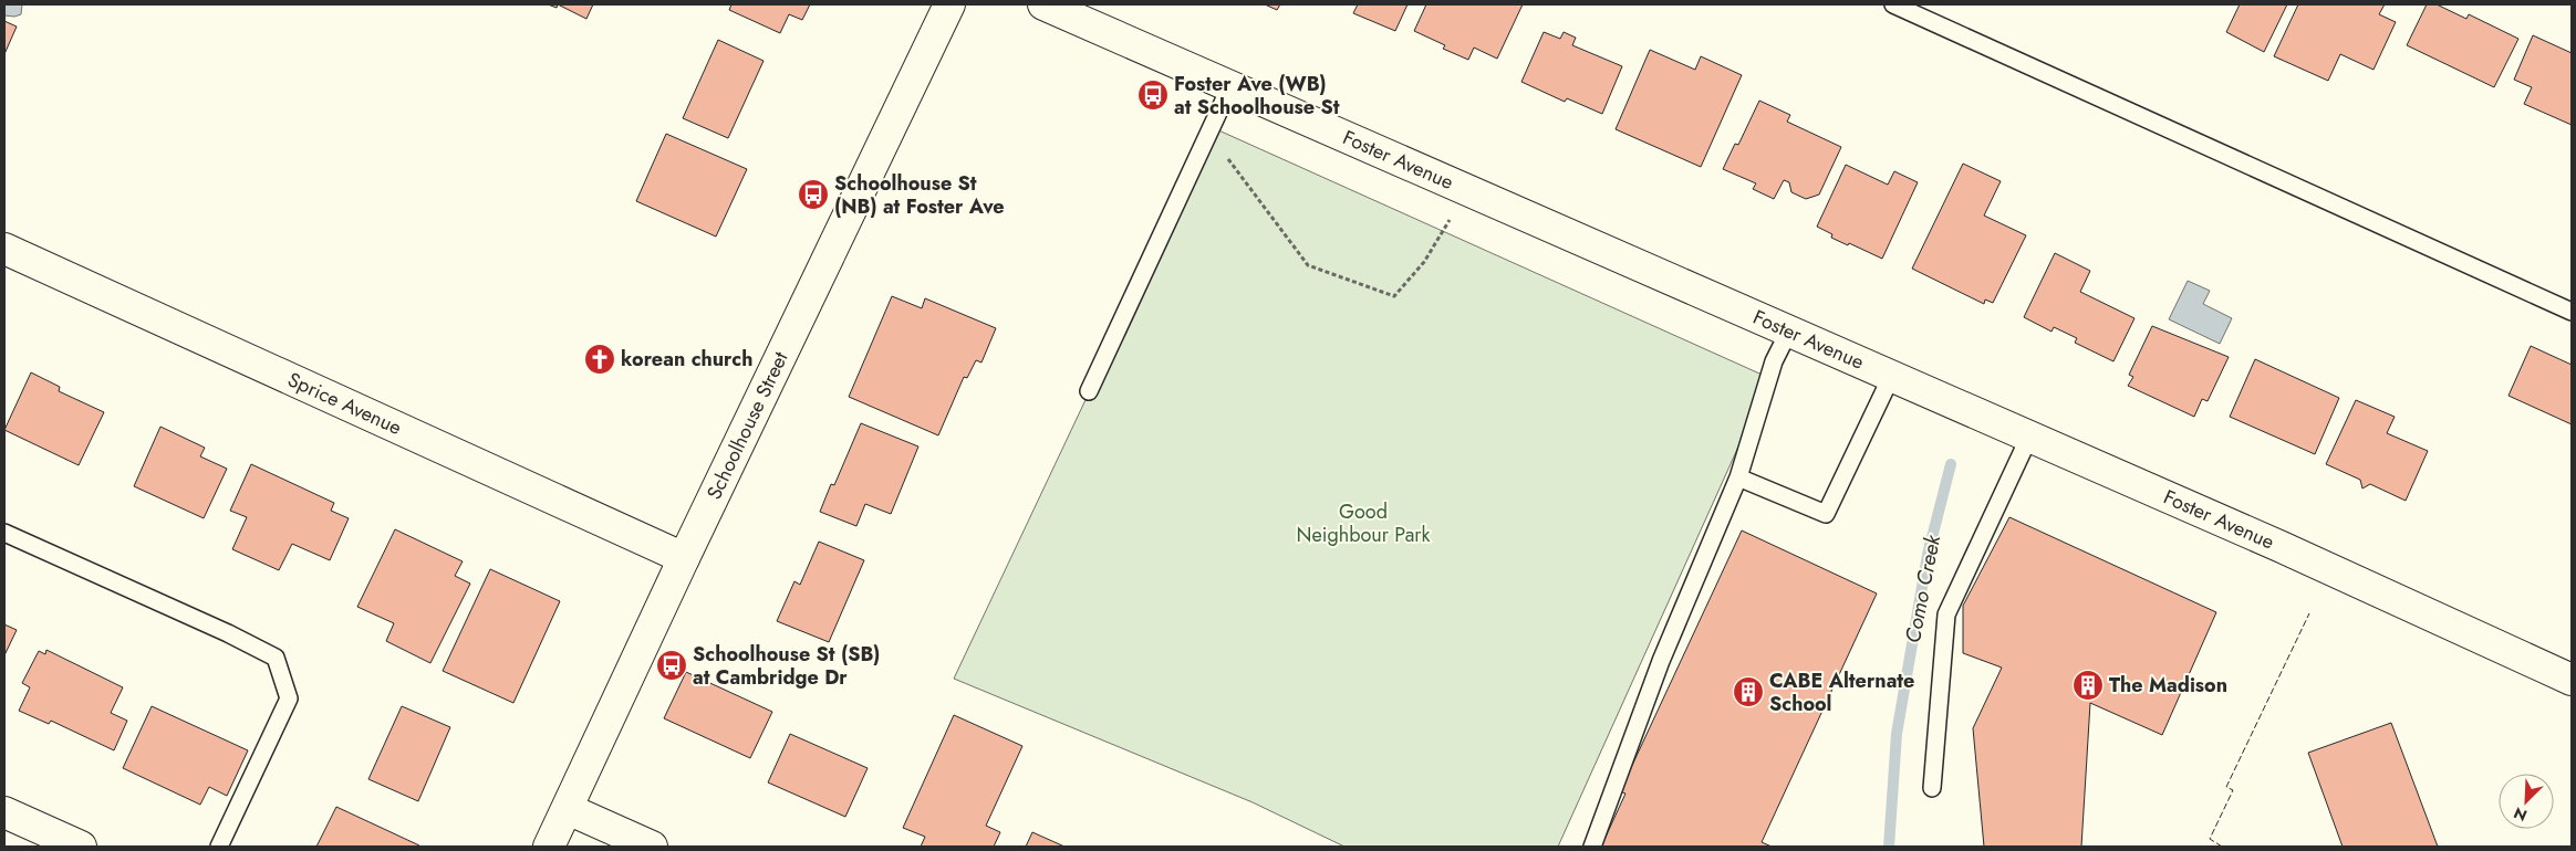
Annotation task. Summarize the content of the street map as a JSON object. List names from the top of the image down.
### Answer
{
  "streets": {
    "street": ["Foster Avenue", "Sprice Avenue", "Schoolhouse Street"]
  },
  "crossings": [
    ["Sprice Avenue", "Schoolhouse Street"]
  ],
  "water": ["Como Creek"],
  "parks": ["Good Neighbour Park"],
  "places": {
    "bus stop": ["Foster Ave (WB) at Schoolhouse St", "Schoolhouse St (NB) at Foster Ave", "Schoolhouse St (SB) at Cambridge Dr"],
    "church": ["korean church"],
    "building": ["The Madison", "CABE Alternate School"]
  },
  "north": "bottom left"
}
